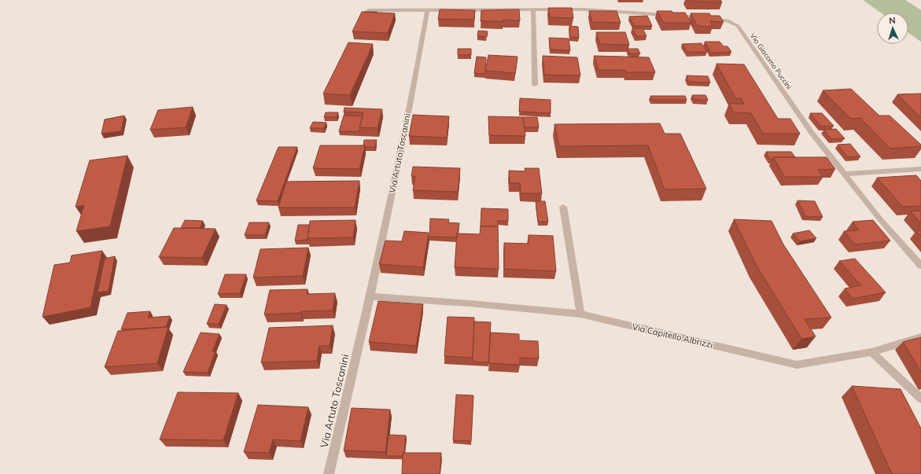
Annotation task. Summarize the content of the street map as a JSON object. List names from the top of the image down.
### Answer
{
  "streets": {
    "street": ["Via Giacomo Puccini", "Via Artuto Toscanini", "Via Capitello Albrizzi"]
  },
  "crossings": [
    ["Via Giacomo Puccini", "Via Artuto Toscanini"]
  ],
  "north": "top"
}
